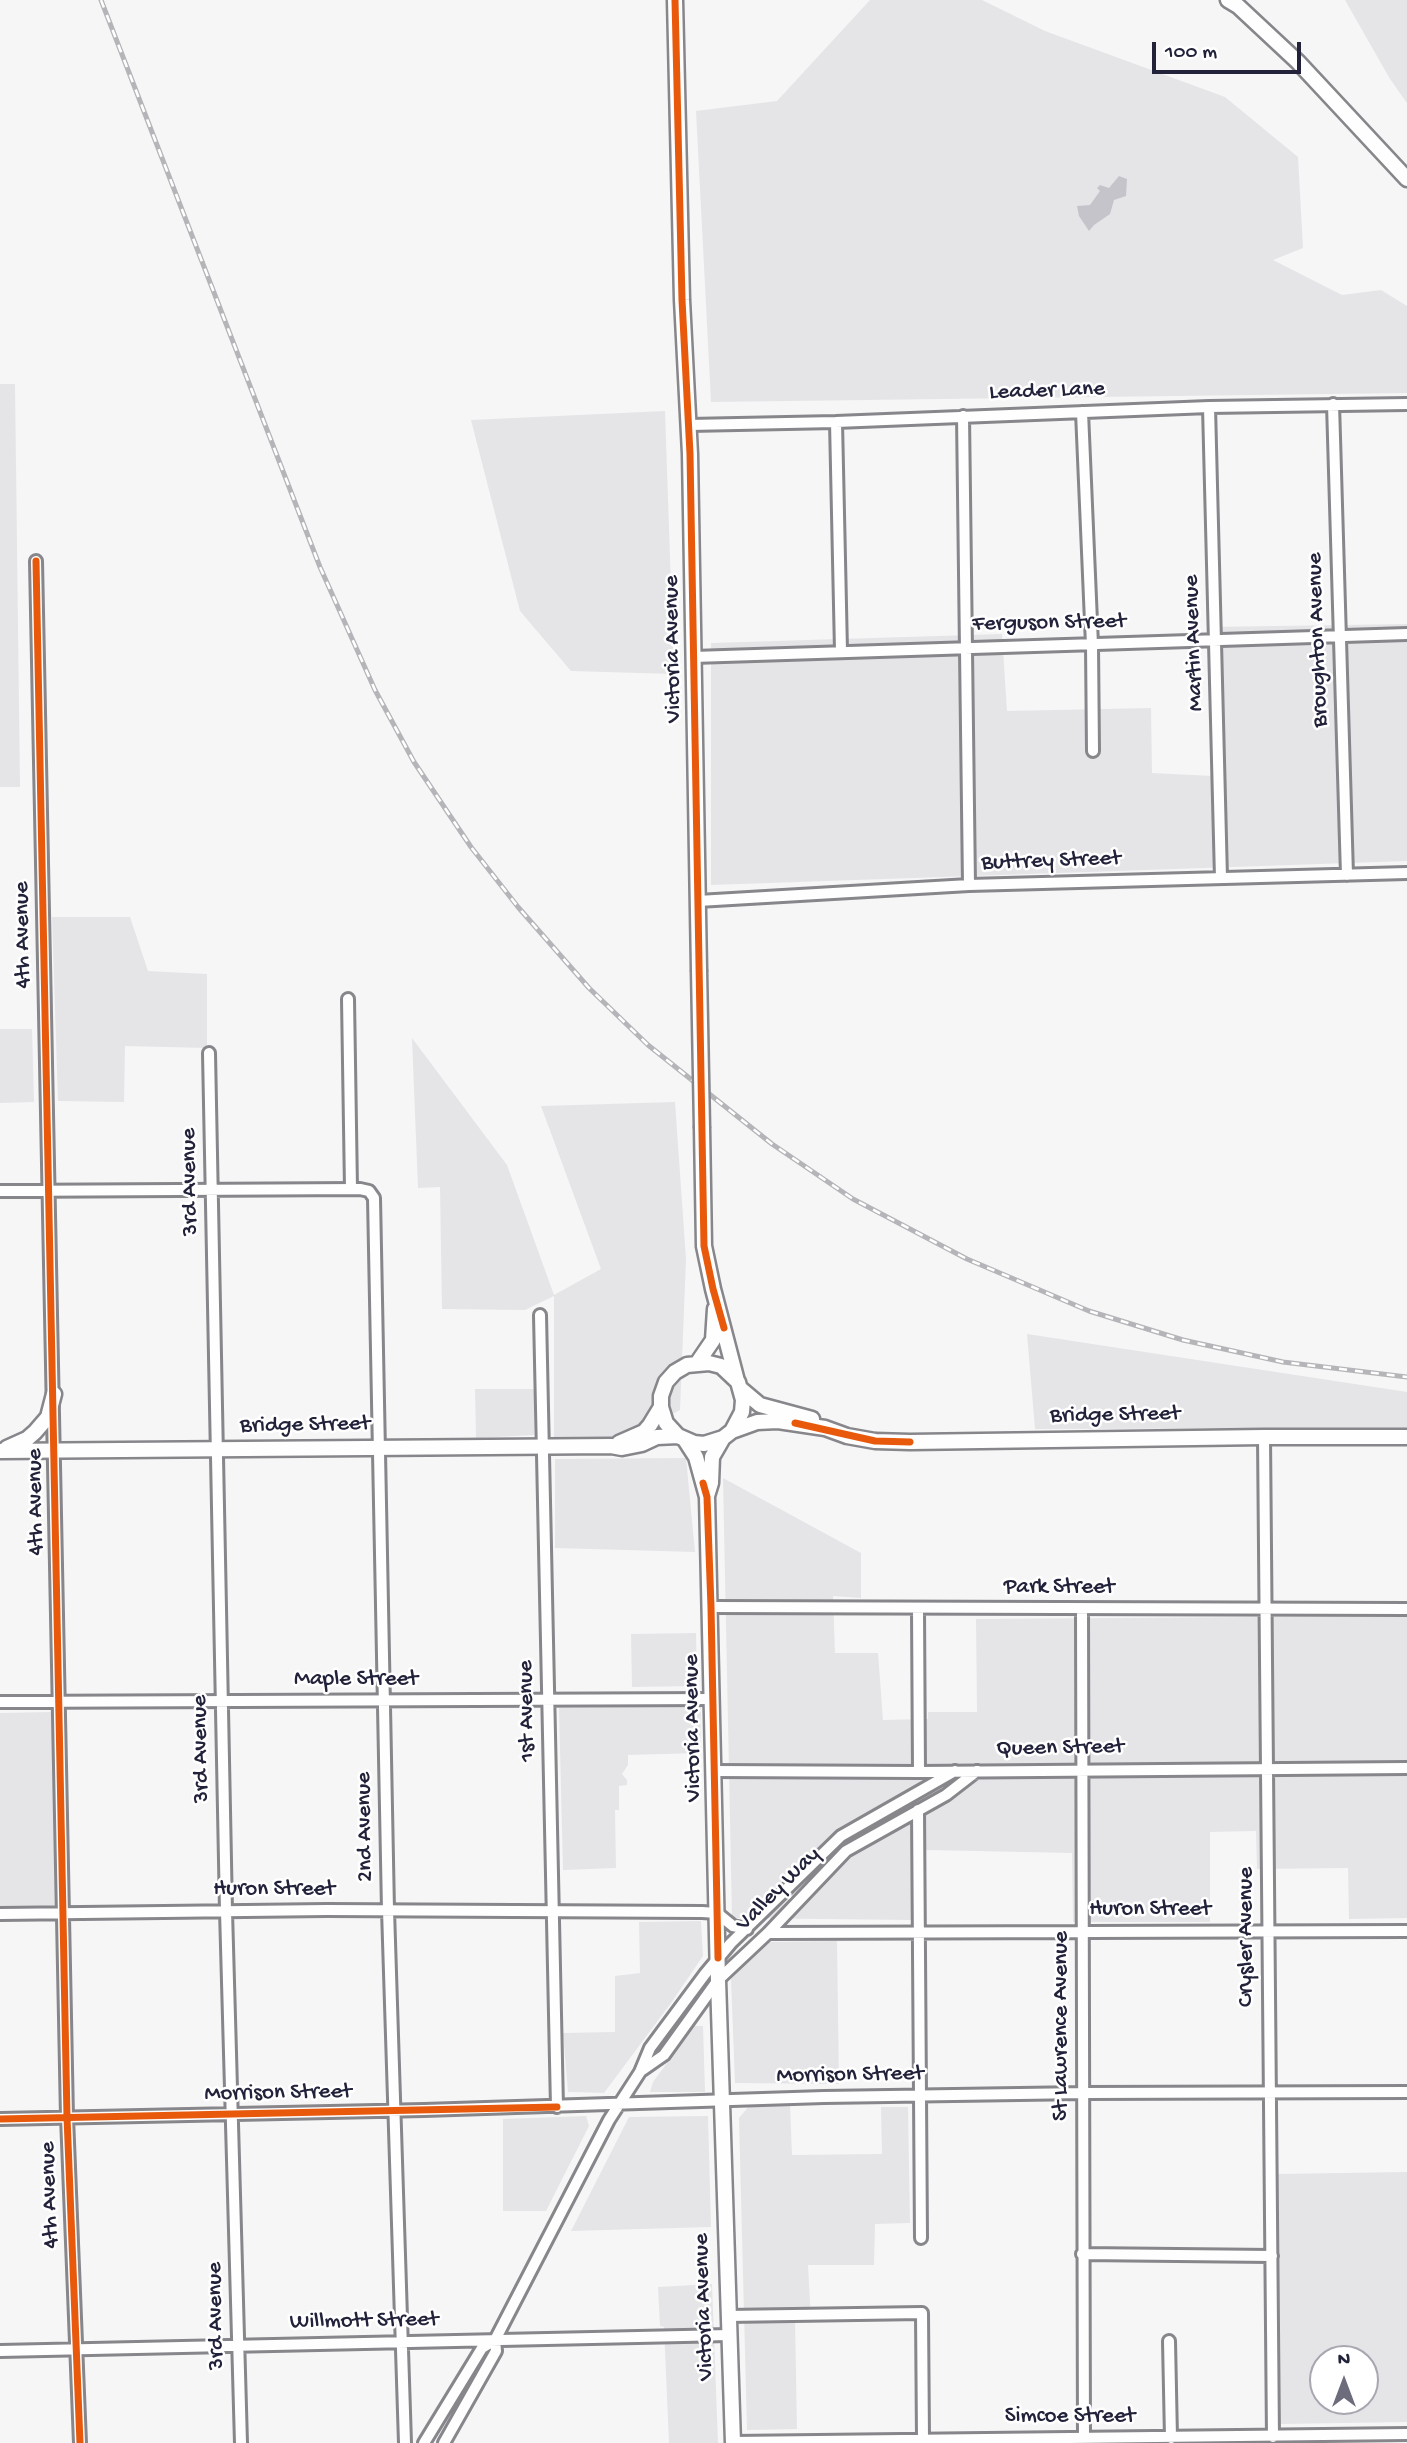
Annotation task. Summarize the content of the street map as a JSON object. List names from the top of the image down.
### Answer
{
  "streets": {
    "main road": ["Victoria Avenue", "Bridge Street"],
    "street": [
      "Leader Lane",
      "Ferguson Street",
      "Broughton Avenue",
      "Martin Avenue",
      "Buttrey Street",
      "4th Avenue",
      "3rd Avenue",
      "Park Street",
      "Maple Street",
      "1st Avenue",
      "Queen Street",
      "2nd Avenue",
      "Huron Street",
      "Valley Way",
      "Crysler Avenue",
      "St Lawrence Avenue",
      "Morrison Street",
      "Willmott Street",
      "Simcoe Street"
    ]
  },
  "crossings": [
    ["Leader Lane", "Broughton Avenue"],
    ["Leader Lane", "Martin Avenue"],
    ["Leader Lane", "Victoria Avenue"],
    ["Ferguson Street", "Broughton Avenue"],
    ["Ferguson Street", "Martin Avenue"],
    ["Ferguson Street", "Victoria Avenue"],
    ["Broughton Avenue", "Buttrey Street"],
    ["Martin Avenue", "Buttrey Street"],
    ["Victoria Avenue", "Buttrey Street"],
    ["Victoria Avenue", "Bridge Street"],
    ["Victoria Avenue", "Park Street"],
    ["Victoria Avenue", "Maple Street"],
    ["Victoria Avenue", "Queen Street"],
    ["Victoria Avenue", "Huron Street"],
    ["Victoria Avenue", "Valley Way"],
    ["Victoria Avenue", "Morrison Street"],
    ["Victoria Avenue", "Willmott Street"],
    ["Victoria Avenue", "Simcoe Street"],
    ["4th Avenue", "Bridge Street"],
    ["4th Avenue", "Maple Street"],
    ["4th Avenue", "Huron Street"],
    ["4th Avenue", "Morrison Street"],
    ["4th Avenue", "Willmott Street"],
    ["3rd Avenue", "Bridge Street"],
    ["3rd Avenue", "Maple Street"],
    ["3rd Avenue", "Huron Street"],
    ["3rd Avenue", "Morrison Street"],
    ["3rd Avenue", "Willmott Street"],
    ["Bridge Street", "1st Avenue"],
    ["Bridge Street", "2nd Avenue"],
    ["Bridge Street", "Crysler Avenue"],
    ["Park Street", "Crysler Avenue"],
    ["Park Street", "St Lawrence Avenue"],
    ["Maple Street", "1st Avenue"],
    ["Maple Street", "2nd Avenue"],
    ["1st Avenue", "Huron Street"],
    ["1st Avenue", "Morrison Street"],
    ["Queen Street", "Valley Way"],
    ["Queen Street", "Crysler Avenue"],
    ["Queen Street", "St Lawrence Avenue"],
    ["2nd Avenue", "Huron Street"],
    ["2nd Avenue", "Morrison Street"],
    ["2nd Avenue", "Willmott Street"],
    ["Huron Street", "Valley Way"],
    ["Huron Street", "Crysler Avenue"],
    ["Huron Street", "St Lawrence Avenue"],
    ["Valley Way", "Morrison Street"],
    ["Valley Way", "Willmott Street"],
    ["Crysler Avenue", "Morrison Street"],
    ["Crysler Avenue", "Simcoe Street"],
    ["St Lawrence Avenue", "Morrison Street"],
    ["St Lawrence Avenue", "Simcoe Street"]
  ],
  "scale_bar": "100 m",
  "north": "top"
}
